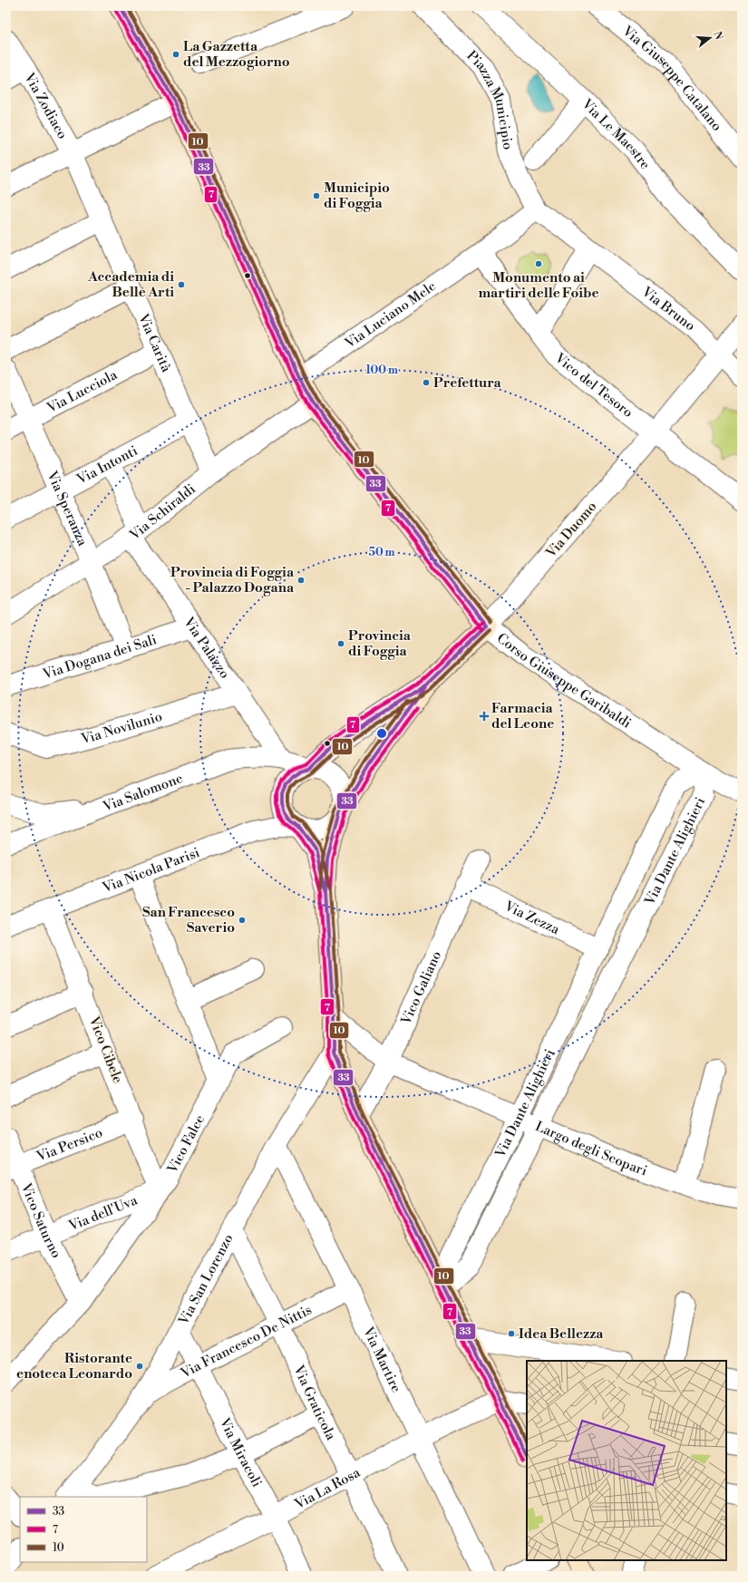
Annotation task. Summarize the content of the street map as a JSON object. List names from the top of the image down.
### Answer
{
  "streets": {
    "street": [
      "Via Giuseppe Catalano",
      "Piazza Municipio",
      "Via Zodiaco",
      "Via Le Maestre",
      "Via Bruno",
      "Via Luciano Mele",
      "Via Carità",
      "Vico del Tesoro",
      "Via Lucciola",
      "Via Intonti",
      "Via Speranza",
      "Via Schiraldi",
      "Via Duomo",
      "Via Palazzo",
      "Via Dogana dei Sali",
      "Corso Giuseppe Garibaldi",
      "Via Novilunio",
      "Via Salomone",
      "Via Dante Alighieri",
      "Via Nicola Parisi",
      "Via Zezza",
      "Vico Galiano",
      "Vico Cibele",
      "Via Persico",
      "Vico Falce",
      "Largo degli Scopari",
      "Via dell'Uva",
      "Vico Saturno",
      "Via San Lorenzo",
      "Via Francesco De Nittis",
      "Via Martire",
      "Via Graticola",
      "Via Miracoli",
      "Via La Rosa"
    ]
  },
  "crossings": [
    ["Piazza Municipio", "Via Bruno"],
    ["Piazza Municipio", "Via Luciano Mele"],
    ["Via Zodiaco", "Via Carità"],
    ["Via Bruno", "Via Luciano Mele"],
    ["Via Bruno", "Via Duomo"],
    ["Via Luciano Mele", "Vico del Tesoro"],
    ["Via Luciano Mele", "Corso Giuseppe Garibaldi"],
    ["Via Carità", "Via Lucciola"],
    ["Via Carità", "Via Intonti"],
    ["Via Carità", "Via Schiraldi"],
    ["Vico del Tesoro", "Via Duomo"],
    ["Via Lucciola", "Via Speranza"],
    ["Via Intonti", "Via Speranza"],
    ["Via Intonti", "Via Palazzo"],
    ["Via Speranza", "Via Schiraldi"],
    ["Via Speranza", "Via Dogana dei Sali"],
    ["Via Schiraldi", "Via Palazzo"],
    ["Via Schiraldi", "Corso Giuseppe Garibaldi"],
    ["Via Duomo", "Corso Giuseppe Garibaldi"],
    ["Via Palazzo", "Via Dogana dei Sali"],
    ["Via Palazzo", "Via Novilunio"],
    ["Via Palazzo", "Via Salomone"],
    ["Corso Giuseppe Garibaldi", "Via Dante Alighieri"],
    ["Via Salomone", "Via Nicola Parisi"],
    ["Via Dante Alighieri", "Via Zezza"],
    ["Via Dante Alighieri", "Largo degli Scopari"],
    ["Via Nicola Parisi", "Vico Cibele"],
    ["Via Zezza", "Vico Galiano"],
    ["Vico Galiano", "Largo degli Scopari"],
    ["Vico Cibele", "Via Persico"],
    ["Vico Cibele", "Vico Falce"],
    ["Vico Cibele", "Via dell'Uva"],
    ["Via Persico", "Vico Saturno"],
    ["Vico Falce", "Via dell'Uva"],
    ["Vico Falce", "Vico Saturno"],
    ["Via dell'Uva", "Vico Saturno"],
    ["Via San Lorenzo", "Via Francesco De Nittis"],
    ["Via San Lorenzo", "Via Martire"],
    ["Via San Lorenzo", "Via Graticola"],
    ["Via San Lorenzo", "Via Miracoli"],
    ["Via Francesco De Nittis", "Via Martire"],
    ["Via Francesco De Nittis", "Via Graticola"],
    ["Via Francesco De Nittis", "Via Miracoli"],
    ["Via Martire", "Via La Rosa"],
    ["Via Graticola", "Via La Rosa"],
    ["Via Miracoli", "Via La Rosa"]
  ],
  "places": {
    "other": [
      "La Gazzetta del Mezzogiorno",
      "Municipio di Foggia",
      "Monumento ai martiri delle Foibe",
      "Accademia di Belle Arti",
      "Prefettura",
      "Provincia di Foggia - Palazzo Dogana",
      "Provincia di Foggia",
      "San Francesco Saverio",
      "Idea Bellezza",
      "Ristorante enoteca Leonardo"
    ],
    "health": ["Farmacia del Leone"]
  },
  "lines": ["transit line 33", "transit line 10", "transit line 7"],
  "legend": ["33", "7", "10"],
  "north": "right",
  "rings": ["100 m", "50 m"]
}
